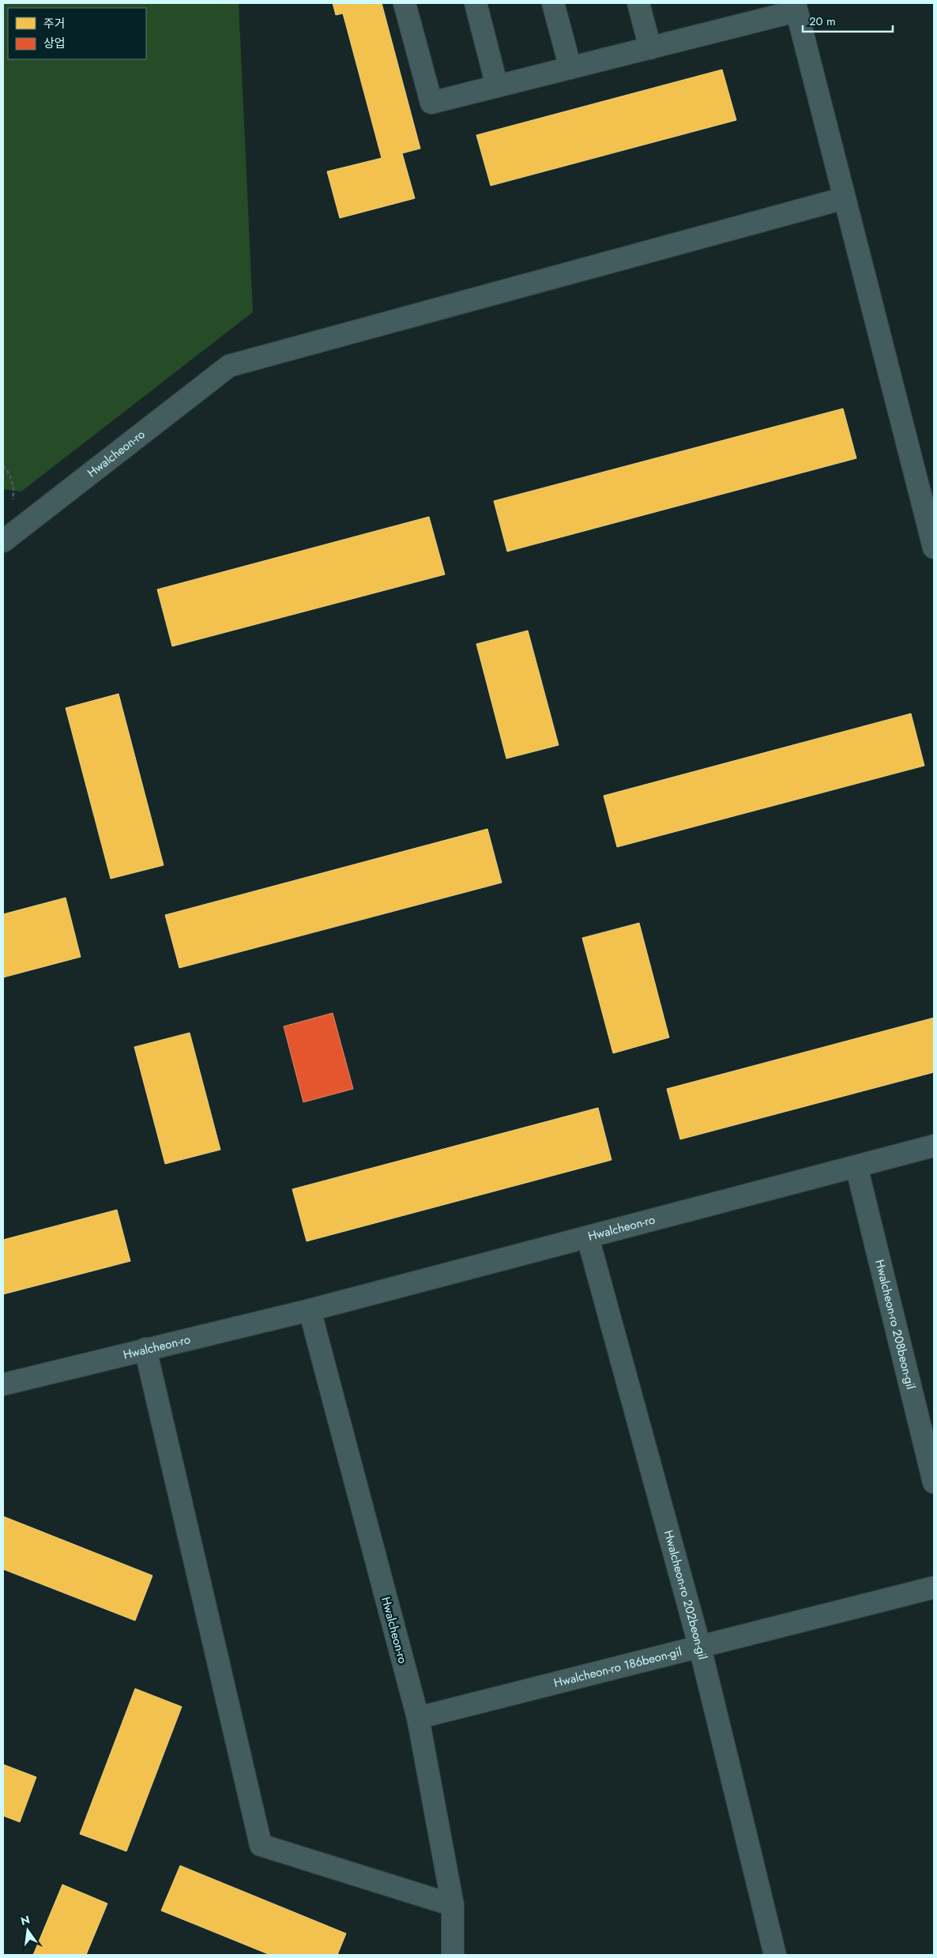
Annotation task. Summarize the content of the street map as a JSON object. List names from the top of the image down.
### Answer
{
  "streets": {
    "street": [
      "Hwalcheon-ro",
      "Hwalcheon-ro 208beon-gil",
      "Hwalcheon-ro 202beon-gil",
      "Hwalcheon-ro 186beon-gil"
    ]
  },
  "crossings": [
    ["Hwalcheon-ro", "Hwalcheon-ro 208beon-gil"],
    ["Hwalcheon-ro", "Hwalcheon-ro 202beon-gil"],
    ["Hwalcheon-ro", "Hwalcheon-ro 186beon-gil"],
    ["Hwalcheon-ro 202beon-gil", "Hwalcheon-ro 186beon-gil"]
  ],
  "legend": ["주거", "상업"],
  "scale_bar": "20 m",
  "north": "top"
}
